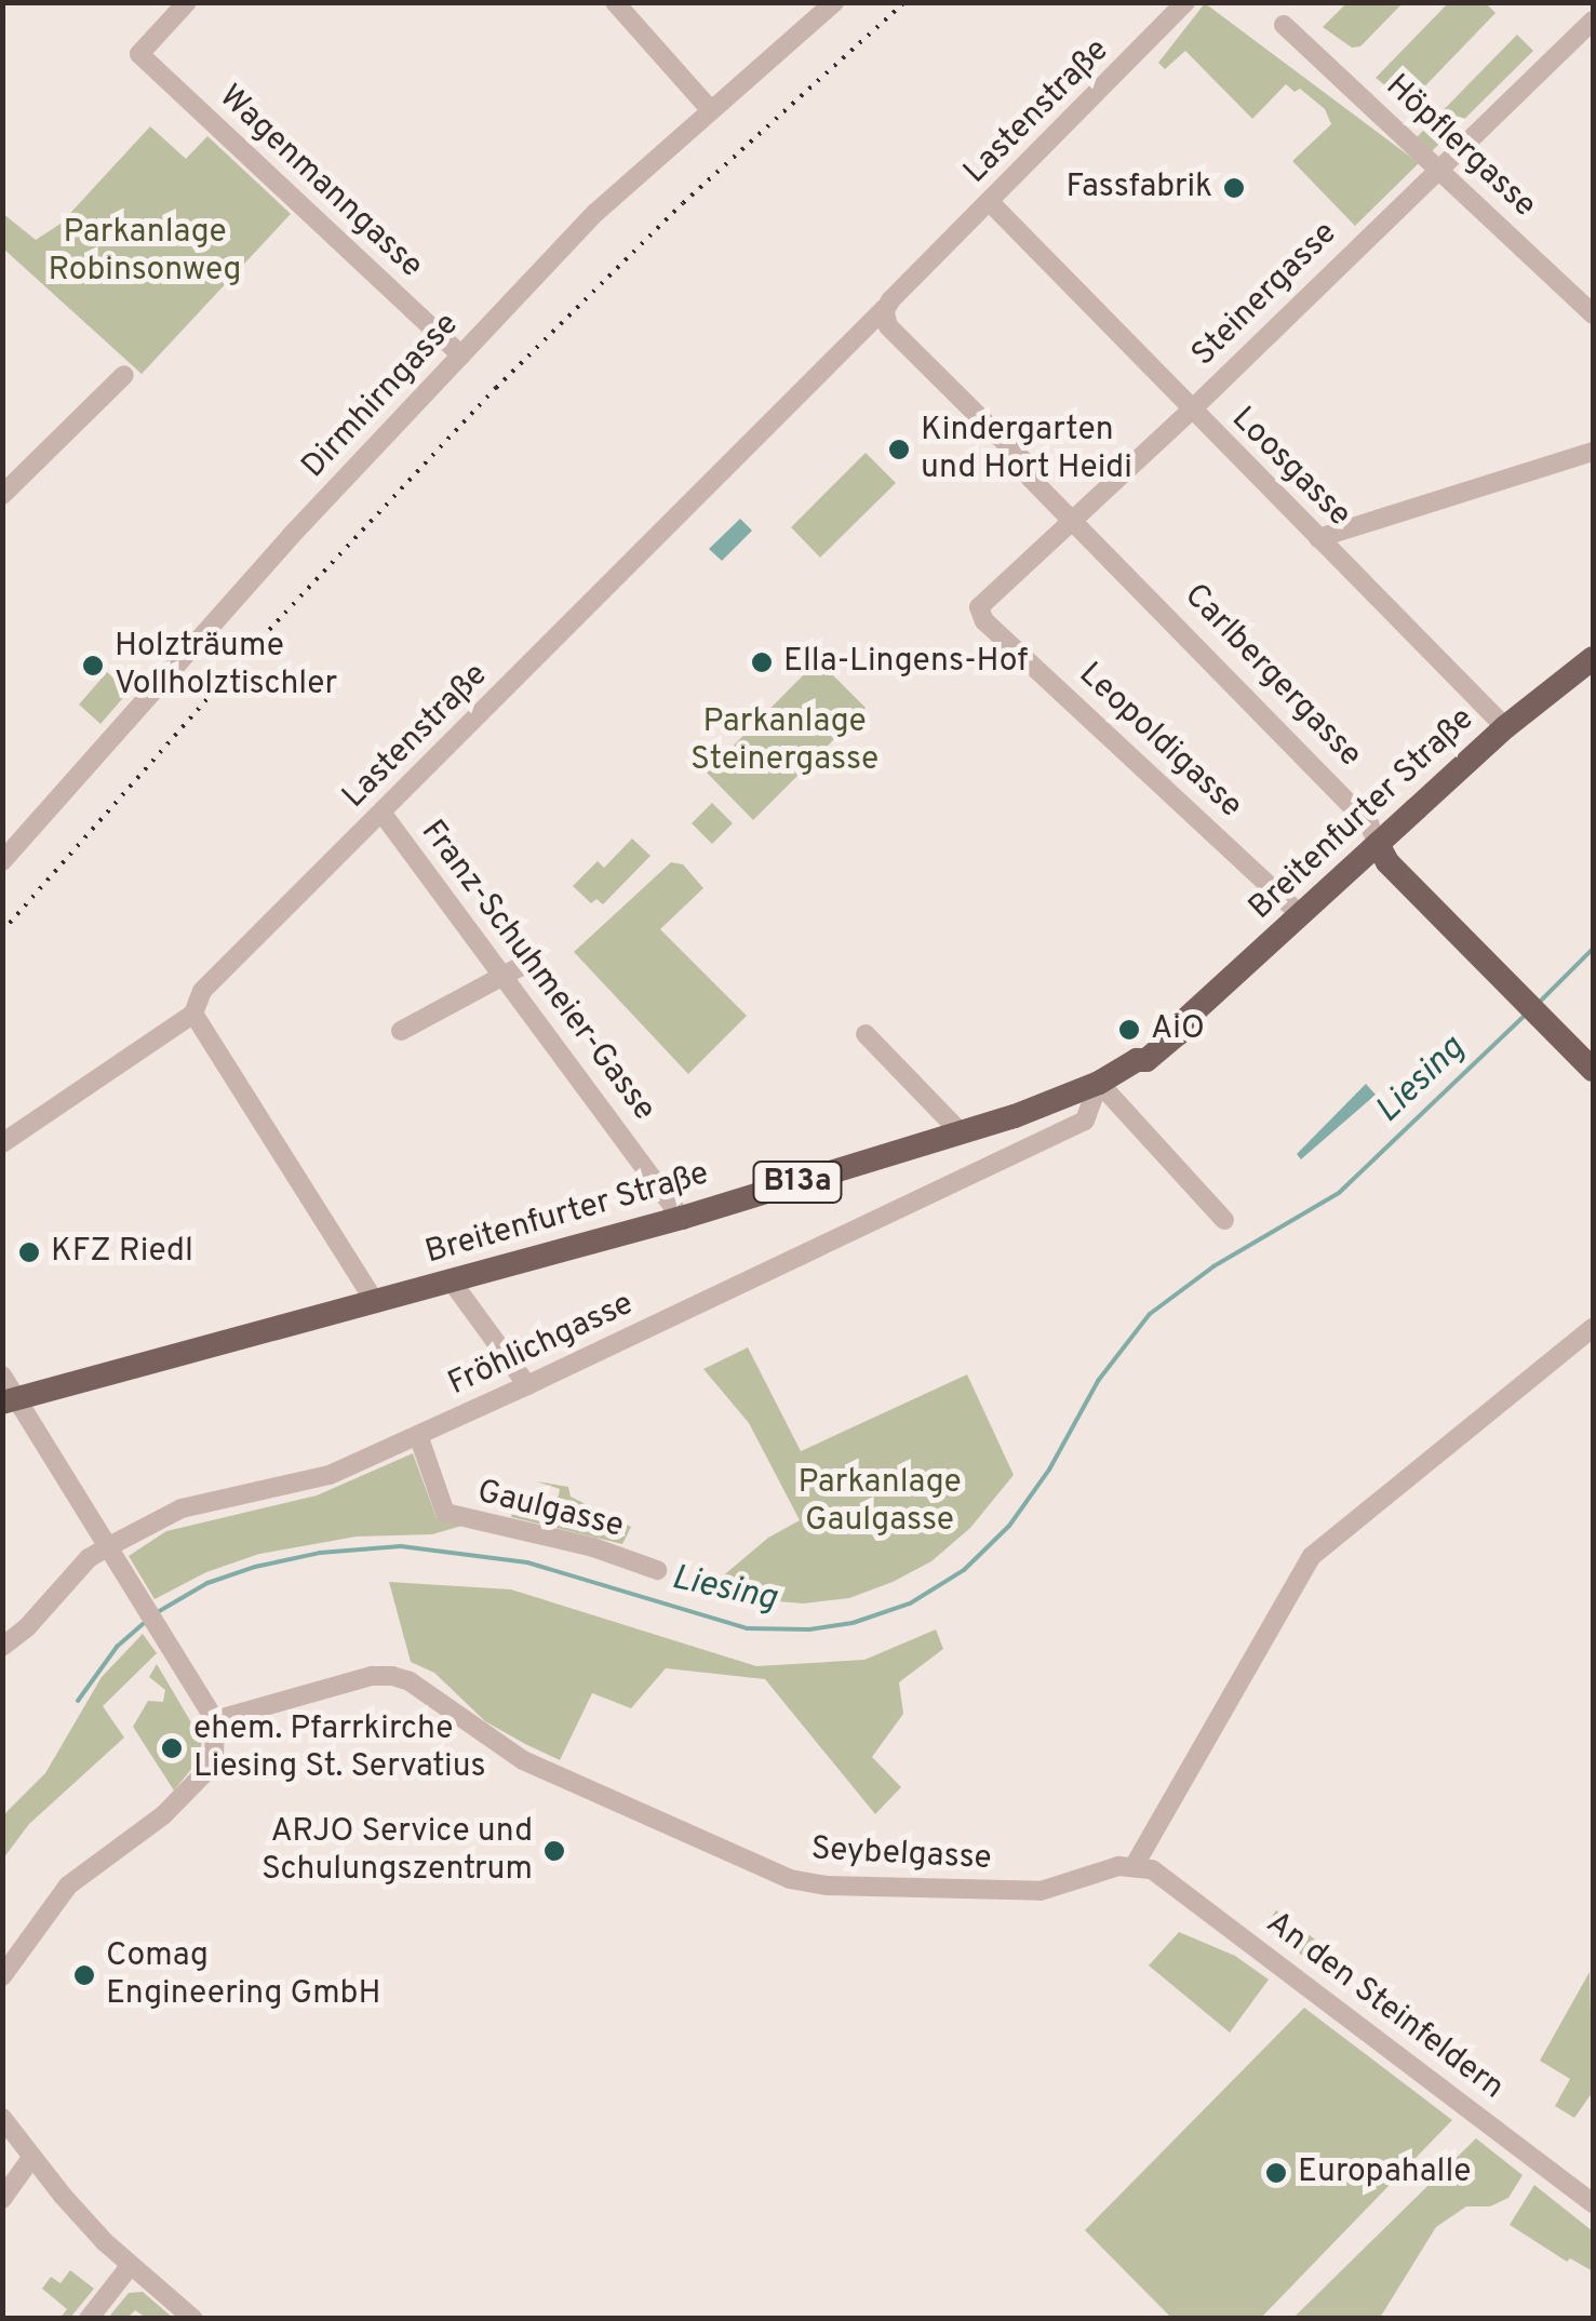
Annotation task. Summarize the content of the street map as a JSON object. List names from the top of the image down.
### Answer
{
  "streets": {
    "main road": ["Carlbergergasse", "Breitenfurter Straße", "B13a"],
    "street": [
      "Lastenstraße",
      "Höpflergasse",
      "Wagenmanngasse",
      "Steinergasse",
      "Dirmhirngasse",
      "Loosgasse",
      "Leopoldigasse",
      "Franz-Schuhmeier-Gasse",
      "Fröhlichgasse",
      "Gaulgasse",
      "Seybelgasse",
      "An den Steinfeldern"
    ]
  },
  "crossings": [
    ["Lastenstraße", "Loosgasse"],
    ["Lastenstraße", "Carlbergergasse"],
    ["Lastenstraße", "Franz-Schuhmeier-Gasse"],
    ["Höpflergasse", "Steinergasse"],
    ["Wagenmanngasse", "Dirmhirngasse"],
    ["Steinergasse", "Loosgasse"],
    ["Steinergasse", "Carlbergergasse"],
    ["Steinergasse", "Leopoldigasse"],
    ["Loosgasse", "Breitenfurter Straße"],
    ["Carlbergergasse", "Breitenfurter Straße"],
    ["Leopoldigasse", "Breitenfurter Straße"],
    ["Breitenfurter Straße", "Franz-Schuhmeier-Gasse"],
    ["Breitenfurter Straße", "Fröhlichgasse"],
    ["Fröhlichgasse", "Gaulgasse"],
    ["Seybelgasse", "An den Steinfeldern"]
  ],
  "water": ["Liesing"],
  "parks": ["Parkanlage Robinsonweg", "Parkanlage Steinergasse", "Parkanlage Gaulgasse"],
  "places": [
    "Fassfabrik",
    "Kindergarten und Hort Heidi",
    "Ella-Lingens-Hof",
    "Holzträume Vollholztischler",
    "AiO",
    "KFZ Riedl",
    "ehem. Pfarrkirche Liesing St. Servatius",
    "ARJO Service und Schulungszentrum",
    "Comag Engineering GmbH",
    "Europahalle"
  ]
}
